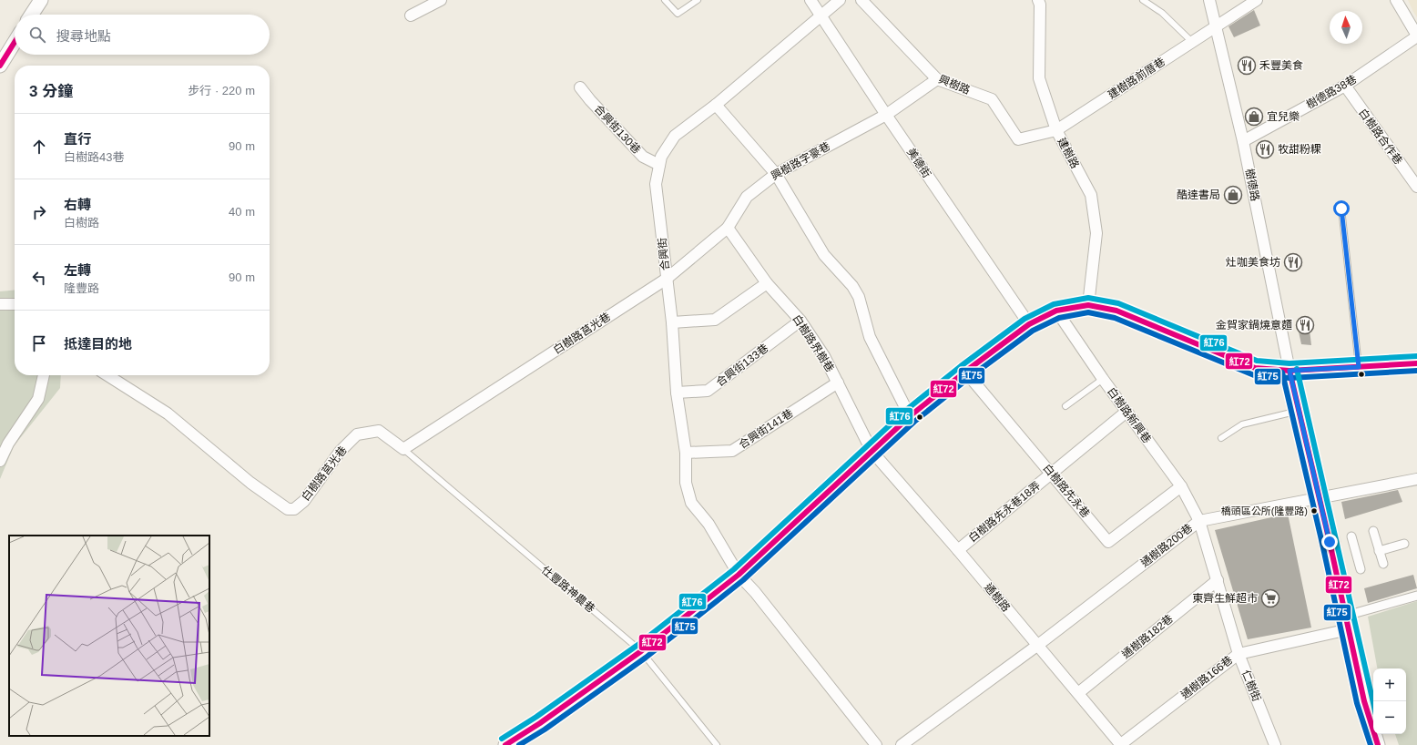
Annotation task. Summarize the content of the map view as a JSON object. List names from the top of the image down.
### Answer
{
  "streets": {
    "street": [
      "建樹路前厝巷",
      "興樹路",
      "樹德路38巷",
      "合興街130巷",
      "白樹路合作巷",
      "建樹路",
      "興樹路字豪巷",
      "美德街",
      "樹德路",
      "合興街",
      "白樹路莒光巷",
      "白樹路界樹巷",
      "合興街133巷",
      "白樹路新興巷",
      "合興街141巷",
      "白樹路先永巷",
      "白樹路先永巷18弄",
      "通樹路200巷",
      "通樹路",
      "通樹路182巷",
      "通樹路166巷",
      "仁樹街"
    ],
    "lane": ["仕豐路神農巷"]
  },
  "crossings": [
    ["建樹路前厝巷", "興樹路"],
    ["建樹路前厝巷", "建樹路"],
    ["建樹路前厝巷", "樹德路"],
    ["興樹路", "建樹路"],
    ["興樹路", "興樹路字豪巷"],
    ["樹德路38巷", "白樹路合作巷"],
    ["樹德路38巷", "樹德路"],
    ["合興街130巷", "合興街"],
    ["興樹路字豪巷", "美德街"],
    ["興樹路字豪巷", "合興街"],
    ["興樹路字豪巷", "白樹路莒光巷"],
    ["興樹路字豪巷", "白樹路界樹巷"],
    ["美德街", "合興街"],
    ["合興街", "白樹路莒光巷"],
    ["合興街", "合興街133巷"],
    ["合興街", "合興街141巷"],
    ["白樹路莒光巷", "仕豐路神農巷"],
    ["白樹路界樹巷", "合興街133巷"],
    ["白樹路界樹巷", "合興街141巷"],
    ["白樹路界樹巷", "通樹路"],
    ["白樹路新興巷", "白樹路先永巷"],
    ["白樹路新興巷", "白樹路先永巷18弄"],
    ["白樹路新興巷", "通樹路200巷"],
    ["白樹路新興巷", "仁樹街"],
    ["白樹路先永巷", "白樹路先永巷18弄"],
    ["白樹路先永巷18弄", "通樹路"],
    ["通樹路200巷", "通樹路"],
    ["通樹路200巷", "仁樹街"],
    ["通樹路", "通樹路182巷"],
    ["通樹路", "通樹路166巷"],
    ["通樹路182巷", "仁樹街"],
    ["通樹路166巷", "仁樹街"]
  ],
  "places": {
    "restaurant": [
      "禾豐美食",
      "牧甜粉粿",
      "灶咖美食坊",
      "金賀家鍋燒意麵"
    ],
    "shop": ["宜兒樂", "酷達書局"],
    "other": ["橋頭區公所(隆豐路)"],
    "supermarket": ["東齊生鮮超市"]
  },
  "lines": ["transit line 紅72", "transit line 紅76", "transit line 紅75"],
  "north": "top",
  "page": {
    "search": "搜尋地點",
    "heading": ["3 分鐘", "步行 · 220 m"],
    "list": [
      ["直行", "白樹路43巷", "90 m"],
      ["右轉", "白樹路", "40 m"],
      ["左轉", "隆豐路", "90 m"],
      "抵達目的地"
    ],
    "map_buttons": ["+", "−"]
  }
}
